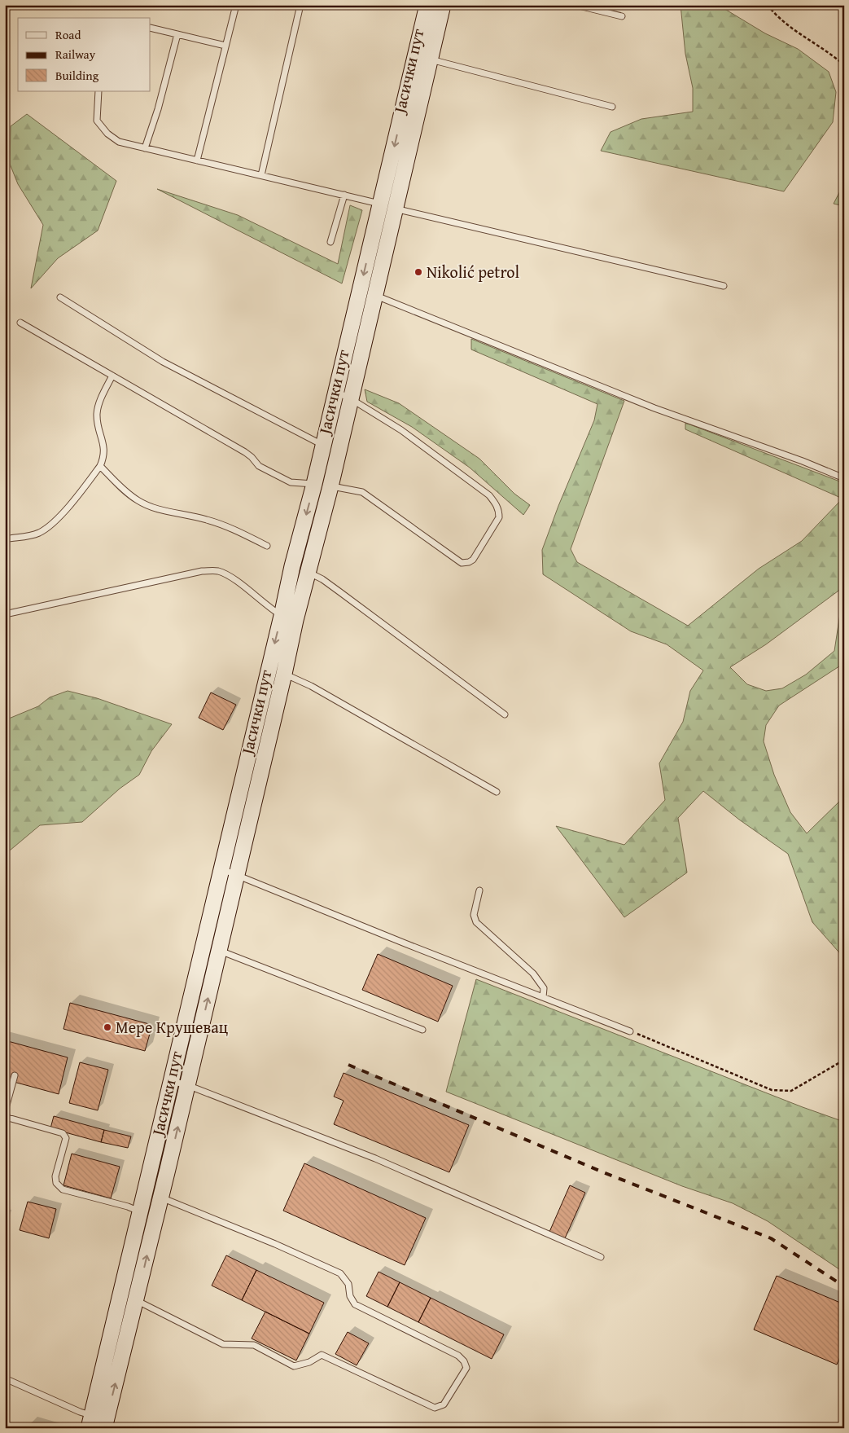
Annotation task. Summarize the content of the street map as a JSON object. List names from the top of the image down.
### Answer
{
  "streets": {
    "main road": ["Јасички пут"]
  },
  "places": ["Nikolić petrol", "Мере Крушевац"],
  "legend": ["Road", "Railway", "Building"]
}
